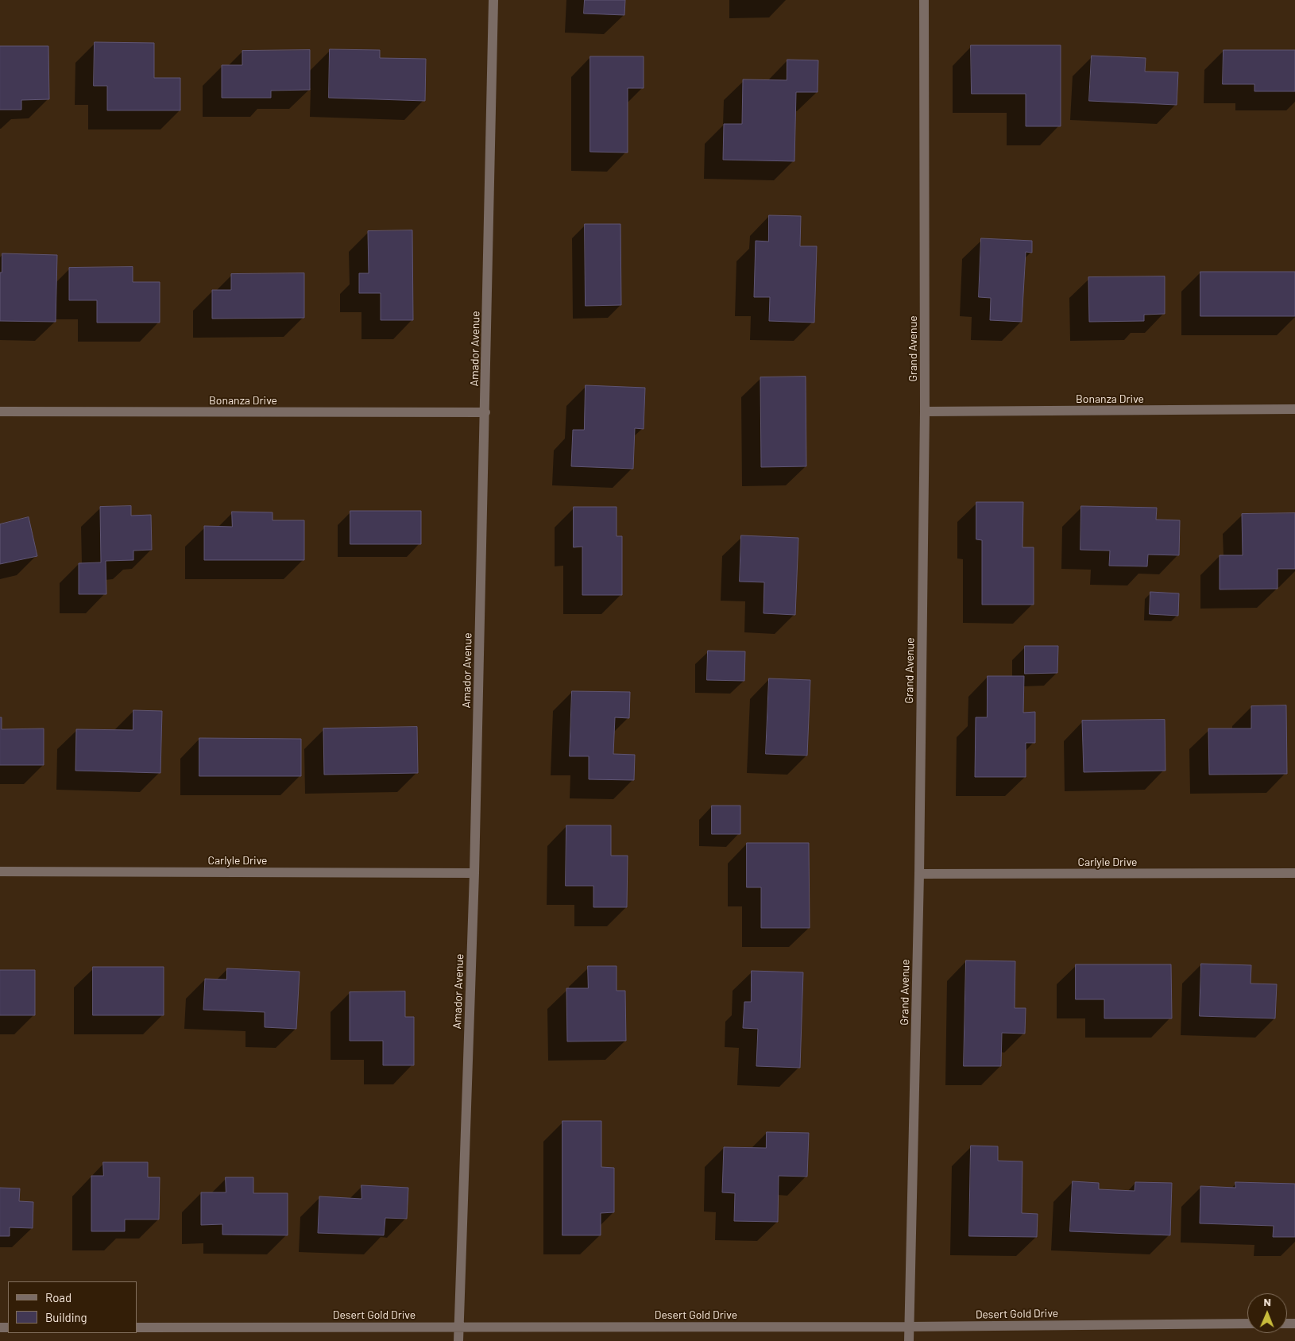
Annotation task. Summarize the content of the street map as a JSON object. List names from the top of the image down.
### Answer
{
  "streets": {
    "street": [
      "Amador Avenue",
      "Grand Avenue",
      "Bonanza Drive",
      "Carlyle Drive",
      "Desert Gold Drive"
    ]
  },
  "crossings": [
    ["Amador Avenue", "Bonanza Drive"],
    ["Amador Avenue", "Carlyle Drive"],
    ["Amador Avenue", "Desert Gold Drive"],
    ["Grand Avenue", "Bonanza Drive"],
    ["Grand Avenue", "Carlyle Drive"],
    ["Grand Avenue", "Desert Gold Drive"]
  ],
  "legend": ["Road", "Building"],
  "north": "top"
}
